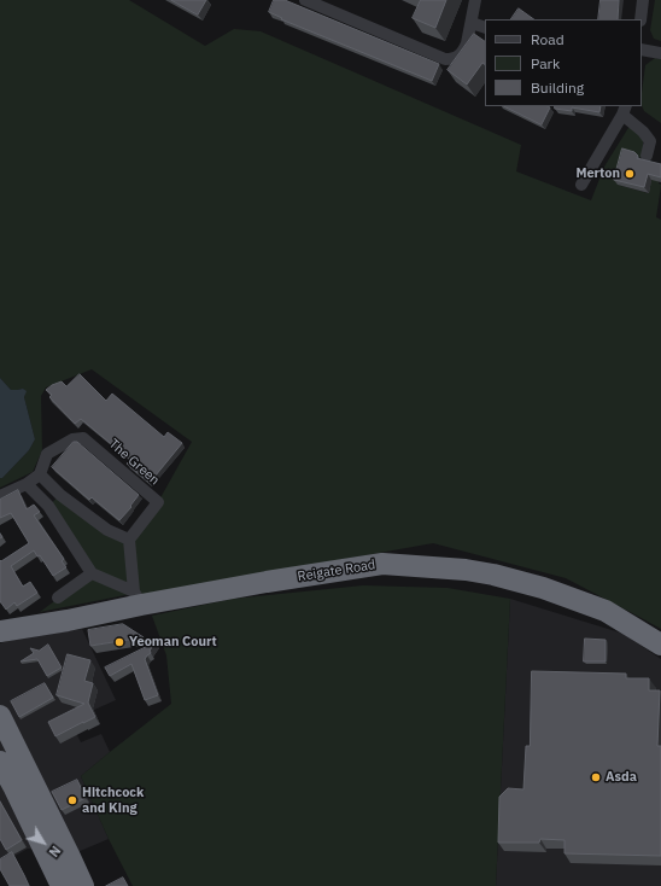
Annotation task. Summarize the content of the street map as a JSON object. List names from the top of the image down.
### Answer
{
  "streets": {
    "highway": ["Reigate Road"],
    "street": ["The Green"]
  },
  "places": [
    "Merton",
    "Yeoman Court",
    "Asda",
    "Hitchcock and King"
  ],
  "legend": ["Road", "Park", "Building"],
  "north": "bottom right"
}
